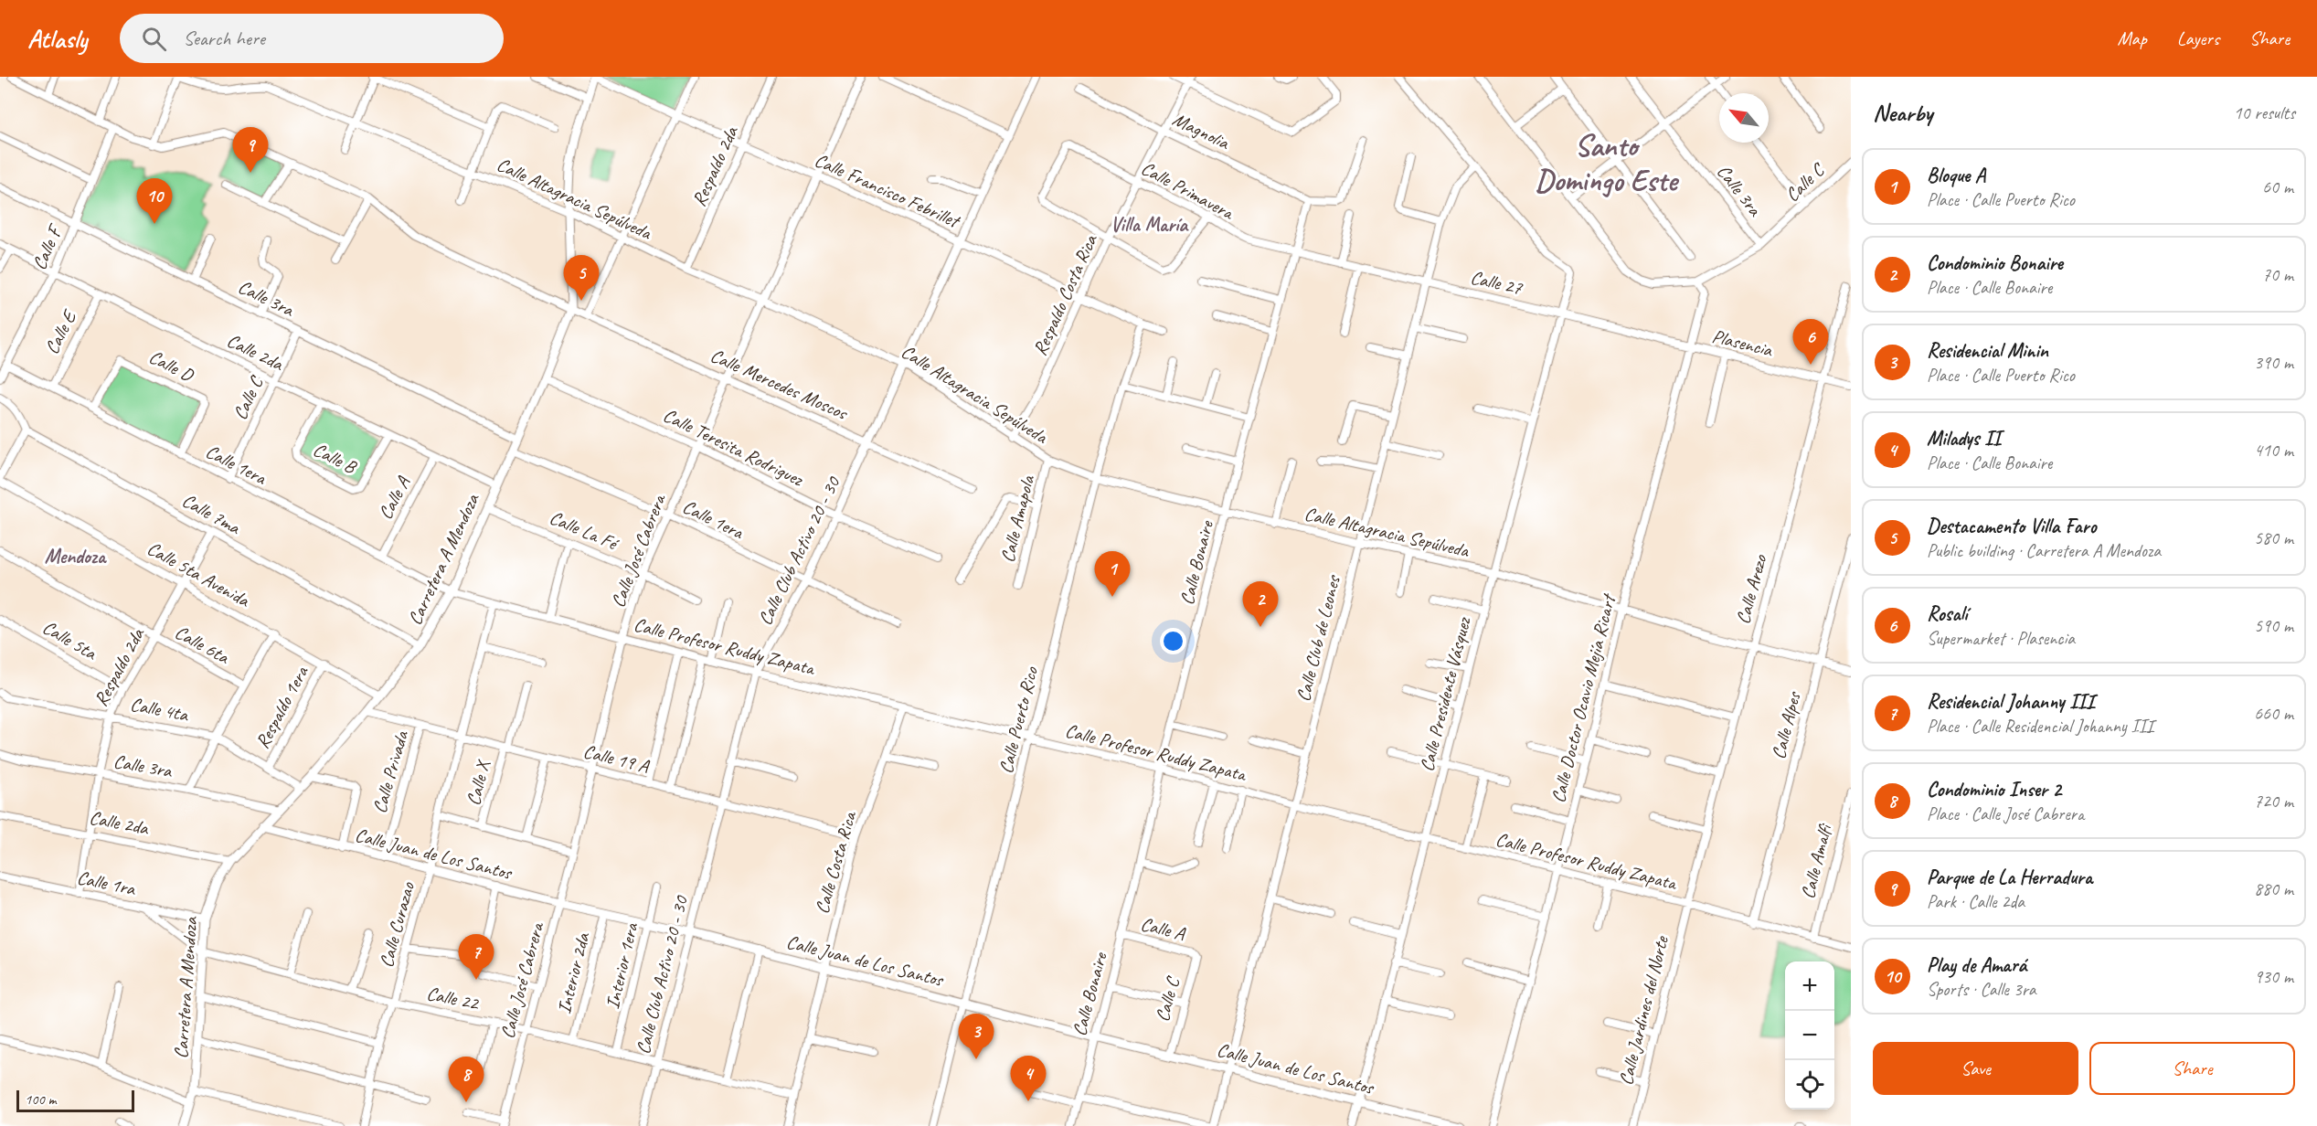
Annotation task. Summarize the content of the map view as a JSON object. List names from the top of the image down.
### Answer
{
  "streets": {
    "street": [
      "Magnolia",
      "Respaldo 2da",
      "Calle C",
      "Calle Francisco Febrillet",
      "Calle Primavera",
      "Calle 3ra",
      "Calle Altagracia Sepúlveda",
      "Calle F",
      "Calle 27",
      "Respaldo Costa Rica",
      "Calle E",
      "Plasencia",
      "Calle 2da",
      "Calle D",
      "Calle Mercedes Moscos",
      "Calle Teresita Rodriguez",
      "Calle B",
      "Calle 1era",
      "Calle A",
      "Calle 7ma",
      "Calle Amapola",
      "Calle La Fé",
      "Calle José Cabrera",
      "Calle Club Activo 20 - 30",
      "Carretera A Mendoza",
      "Calle Bonaire",
      "Calle 5ta Avenida",
      "Calle Arezo",
      "Calle Club de Leones",
      "Calle 5ta",
      "Calle 6ta",
      "Calle Profesor Ruddy Zapata",
      "Calle Presidente Vásquez",
      "Calle Doctor Ocavio Mejía Ricart",
      "Respaldo 1era",
      "Calle 4ta",
      "Calle Puerto Rico",
      "Calle Alpes",
      "Calle 19 A",
      "Calle Privada",
      "Calle X",
      "Calle Juan de Los Santos",
      "Calle Amalfi",
      "Calle Costa Rica",
      "Calle 1ra",
      "Calle Curazao",
      "Interior 1era",
      "Interior 2da",
      "Calle 22",
      "Calle Jardines del Norte"
    ]
  },
  "crossings": [
    ["Magnolia", "Respaldo Costa Rica"],
    ["Magnolia", "Calle Bonaire"],
    ["Respaldo 2da", "Calle Francisco Febrillet"],
    ["Respaldo 2da", "Calle 3ra"],
    ["Respaldo 2da", "Calle Altagracia Sepúlveda"],
    ["Respaldo 2da", "Calle 2da"],
    ["Respaldo 2da", "Calle 7ma"],
    ["Respaldo 2da", "Calle 5ta Avenida"],
    ["Respaldo 2da", "Calle 5ta"],
    ["Respaldo 2da", "Calle 6ta"],
    ["Respaldo 2da", "Calle 4ta"],
    ["Respaldo 2da", "Calle 1ra"],
    ["Calle C", "Calle 3ra"],
    ["Calle C", "Calle 2da"],
    ["Calle C", "Calle 1era"],
    ["Calle C", "Calle A"],
    ["Calle C", "Calle Doctor Ocavio Mejía Ricart"],
    ["Calle C", "Calle Juan de Los Santos"],
    ["Calle Francisco Febrillet", "Respaldo Costa Rica"],
    ["Calle Francisco Febrillet", "Calle José Cabrera"],
    ["Calle Francisco Febrillet", "Calle Club Activo 20 - 30"],
    ["Calle Francisco Febrillet", "Carretera A Mendoza"],
    ["Calle Francisco Febrillet", "Calle Puerto Rico"],
    ["Calle Primavera", "Calle 27"],
    ["Calle Primavera", "Respaldo Costa Rica"],
    ["Calle Primavera", "Calle Bonaire"],
    ["Calle 3ra", "Calle F"],
    ["Calle 3ra", "Carretera A Mendoza"],
    ["Calle Altagracia Sepúlveda", "Respaldo Costa Rica"],
    ["Calle Altagracia Sepúlveda", "Calle Amapola"],
    ["Calle Altagracia Sepúlveda", "Calle José Cabrera"],
    ["Calle Altagracia Sepúlveda", "Calle Club Activo 20 - 30"],
    ["Calle Altagracia Sepúlveda", "Carretera A Mendoza"],
    ["Calle Altagracia Sepúlveda", "Calle Bonaire"],
    ["Calle Altagracia Sepúlveda", "Calle Arezo"],
    ["Calle Altagracia Sepúlveda", "Calle Club de Leones"],
    ["Calle Altagracia Sepúlveda", "Calle Presidente Vásquez"],
    ["Calle Altagracia Sepúlveda", "Calle Doctor Ocavio Mejía Ricart"],
    ["Calle Altagracia Sepúlveda", "Calle Puerto Rico"],
    ["Calle Altagracia Sepúlveda", "Calle Alpes"],
    ["Calle F", "Calle 2da"],
    ["Calle F", "Calle 1era"],
    ["Calle 27", "Plasencia"],
    ["Calle 27", "Calle Bonaire"],
    ["Calle 27", "Calle Club de Leones"],
    ["Calle 27", "Calle Presidente Vásquez"],
    ["Calle 27", "Calle Doctor Ocavio Mejía Ricart"],
    ["Calle E", "Calle 2da"],
    ["Calle E", "Calle 1era"],
    ["Plasencia", "Calle Arezo"],
    ["Plasencia", "Calle Doctor Ocavio Mejía Ricart"],
    ["Calle 2da", "Calle B"],
    ["Calle 2da", "Calle A"],
    ["Calle 2da", "Carretera A Mendoza"],
    ["Calle D", "Calle 1era"],
    ["Calle Mercedes Moscos", "Calle José Cabrera"],
    ["Calle Mercedes Moscos", "Calle Club Activo 20 - 30"],
    ["Calle Mercedes Moscos", "Carretera A Mendoza"],
    ["Calle Teresita Rodriguez", "Calle José Cabrera"],
    ["Calle Teresita Rodriguez", "Calle Club Activo 20 - 30"],
    ["Calle Teresita Rodriguez", "Carretera A Mendoza"],
    ["Calle 1era", "Calle A"],
    ["Calle 1era", "Calle José Cabrera"],
    ["Calle 1era", "Calle Club Activo 20 - 30"],
    ["Calle 1era", "Carretera A Mendoza"],
    ["Calle 1era", "Calle Profesor Ruddy Zapata"],
    ["Calle A", "Calle Bonaire"],
    ["Calle 7ma", "Carretera A Mendoza"],
    ["Calle La Fé", "Calle José Cabrera"],
    ["Calle La Fé", "Carretera A Mendoza"],
    ["Calle José Cabrera", "Calle Profesor Ruddy Zapata"],
    ["Calle José Cabrera", "Calle 19 A"],
    ["Calle José Cabrera", "Calle Juan de Los Santos"],
    ["Calle José Cabrera", "Calle 22"],
    ["Calle Club Activo 20 - 30", "Calle Profesor Ruddy Zapata"],
    ["Calle Club Activo 20 - 30", "Calle 19 A"],
    ["Calle Club Activo 20 - 30", "Calle Juan de Los Santos"],
    ["Calle Club Activo 20 - 30", "Calle 22"],
    ["Carretera A Mendoza", "Calle 5ta Avenida"],
    ["Carretera A Mendoza", "Calle Profesor Ruddy Zapata"],
    ["Carretera A Mendoza", "Calle 4ta"],
    ["Carretera A Mendoza", "Calle 19 A"],
    ["Carretera A Mendoza", "Calle Juan de Los Santos"],
    ["Carretera A Mendoza", "Calle 1ra"],
    ["Carretera A Mendoza", "Calle 22"],
    ["Calle Bonaire", "Calle Profesor Ruddy Zapata"],
    ["Calle Bonaire", "Calle Juan de Los Santos"],
    ["Calle 5ta Avenida", "Respaldo 1era"],
    ["Calle Arezo", "Calle Profesor Ruddy Zapata"],
    ["Calle Arezo", "Calle Jardines del Norte"],
    ["Calle Club de Leones", "Calle Profesor Ruddy Zapata"],
    ["Calle Club de Leones", "Calle Presidente Vásquez"],
    ["Calle Club de Leones", "Calle Juan de Los Santos"],
    ["Calle Profesor Ruddy Zapata", "Calle Presidente Vásquez"],
    ["Calle Profesor Ruddy Zapata", "Calle Doctor Ocavio Mejía Ricart"],
    ["Calle Profesor Ruddy Zapata", "Calle Puerto Rico"],
    ["Calle Profesor Ruddy Zapata", "Calle Alpes"],
    ["Calle Profesor Ruddy Zapata", "Calle Amalfi"],
    ["Calle Profesor Ruddy Zapata", "Calle Costa Rica"],
    ["Calle Profesor Ruddy Zapata", "Calle Curazao"],
    ["Calle Profesor Ruddy Zapata", "Calle Jardines del Norte"],
    ["Calle Presidente Vásquez", "Calle Juan de Los Santos"],
    ["Respaldo 1era", "Calle 4ta"],
    ["Calle Puerto Rico", "Calle Juan de Los Santos"],
    ["Calle 19 A", "Calle Privada"],
    ["Calle 19 A", "Calle X"],
    ["Calle 19 A", "Calle Costa Rica"],
    ["Calle 19 A", "Calle Curazao"],
    ["Calle Privada", "Calle Juan de Los Santos"],
    ["Calle Juan de Los Santos", "Calle Costa Rica"],
    ["Calle Juan de Los Santos", "Calle Curazao"],
    ["Calle Juan de Los Santos", "Interior 1era"],
    ["Calle Juan de Los Santos", "Interior 2da"],
    ["Calle Costa Rica", "Calle 22"],
    ["Calle Curazao", "Calle 22"],
    ["Interior 1era", "Calle 22"],
    ["Interior 2da", "Calle 22"]
  ],
  "districts": ["Santo Domingo Este", "Villa María", "Mendoza"],
  "scale_bar": "100 m",
  "north": "top left",
  "page": {
    "header": "Atlasly",
    "search": "Search here",
    "nav": ["Map", "Layers", "Share"],
    "heading": ["Nearby", "10 results"],
    "pins": [
      "9",
      "10",
      "5",
      "6",
      "1",
      "2",
      "7",
      "3",
      "4",
      "8"
    ],
    "list": [
      {
        "mark": "1",
        "name": "Bloque A",
        "note": "Place · Calle Puerto Rico",
        "value": "60 m"
      },
      {
        "mark": "2",
        "name": "Condominio Bonaire",
        "note": "Place · Calle Bonaire",
        "value": "70 m"
      },
      {
        "mark": "3",
        "name": "Residencial Minin",
        "note": "Place · Calle Puerto Rico",
        "value": "390 m"
      },
      {
        "mark": "4",
        "name": "Miladys II",
        "note": "Place · Calle Bonaire",
        "value": "410 m"
      },
      {
        "mark": "5",
        "name": "Destacamento Villa Faro",
        "note": "Public building · Carretera A Mendoza",
        "value": "580 m"
      },
      {
        "mark": "6",
        "name": "Rosalí",
        "note": "Supermarket · Plasencia",
        "value": "590 m"
      },
      {
        "mark": "7",
        "name": "Residencial Johanny III",
        "note": "Place · Calle Residencial Johanny III",
        "value": "660 m"
      },
      {
        "mark": "8",
        "name": "Condominio Inser 2",
        "note": "Place · Calle José Cabrera",
        "value": "720 m"
      },
      {
        "mark": "9",
        "name": "Parque de La Herradura",
        "note": "Park · Calle 2da",
        "value": "880 m"
      },
      {
        "mark": "10",
        "name": "Play de Amará",
        "note": "Sports · Calle 3ra",
        "value": "930 m"
      }
    ],
    "map_buttons": ["+", "−"],
    "buttons": ["Save", "Share"],
    "scale": "100 m"
  }
}
